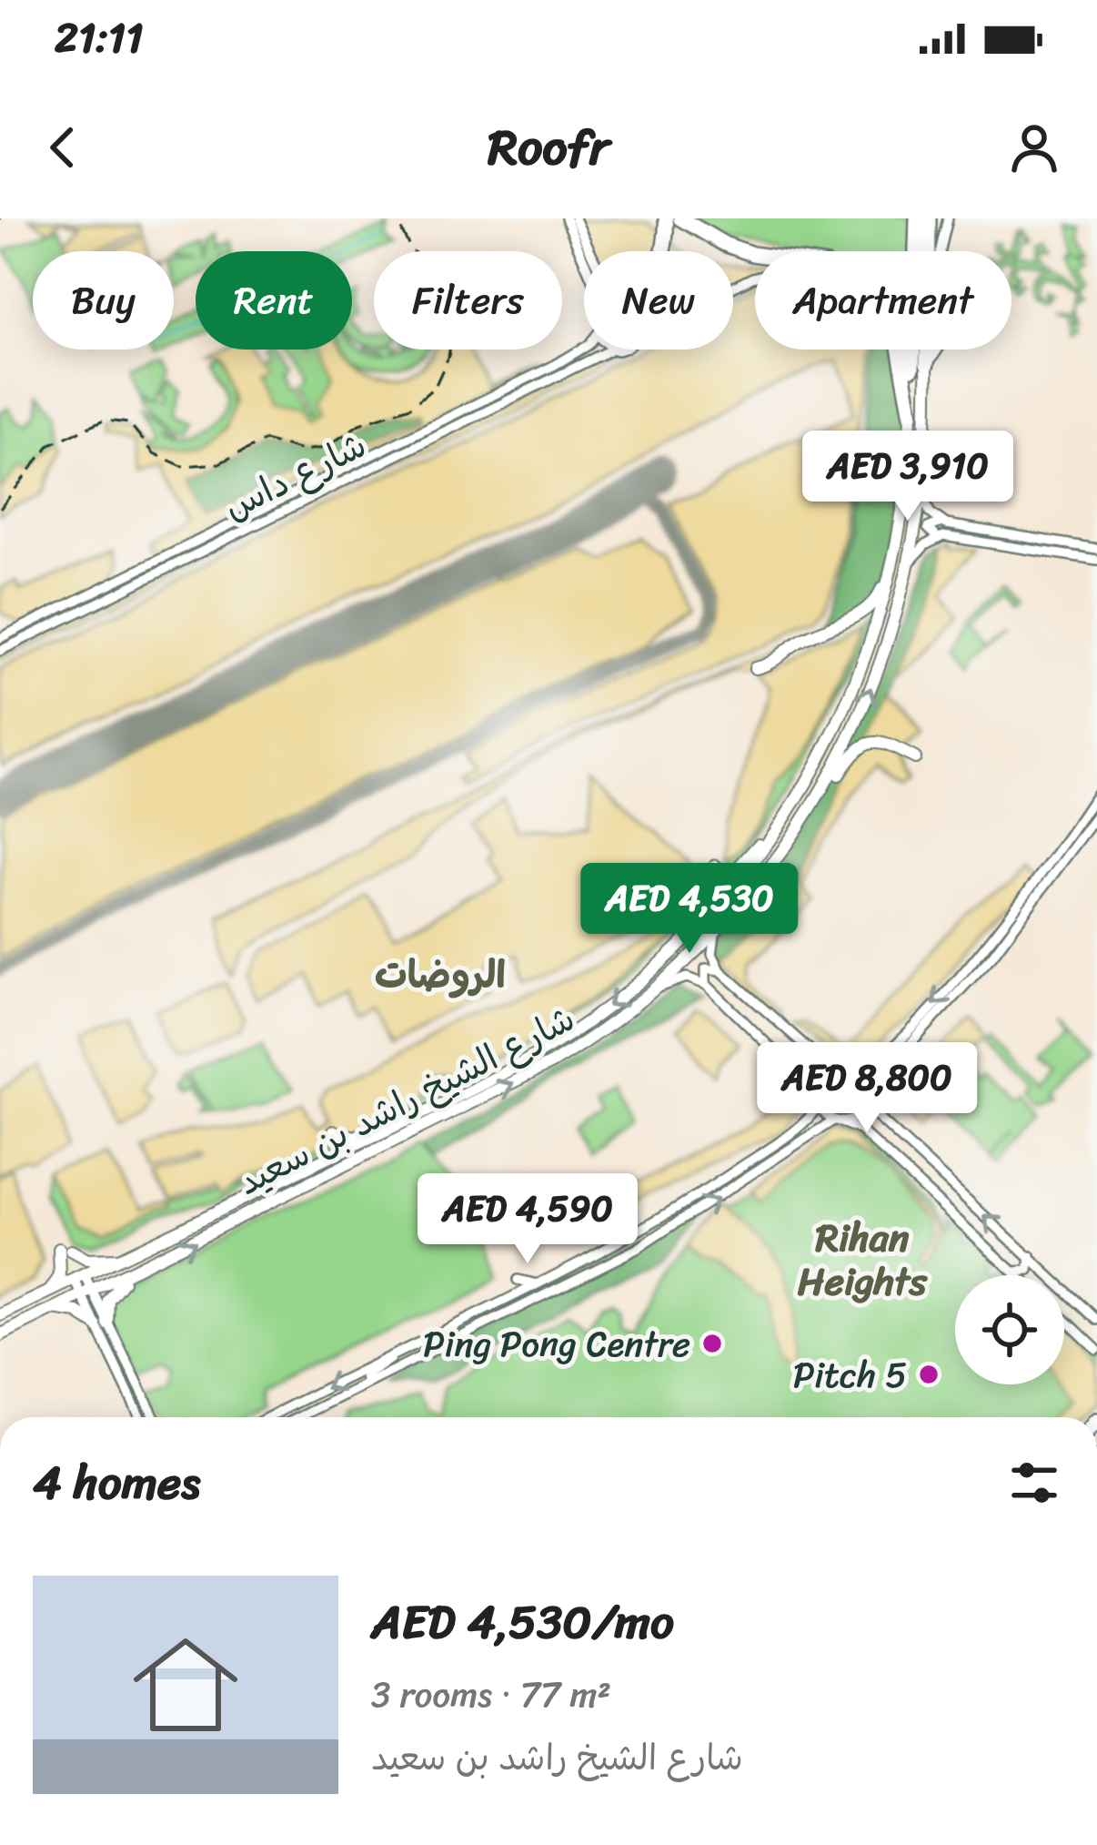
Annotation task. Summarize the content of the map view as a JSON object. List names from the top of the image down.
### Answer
{
  "streets": {
    "highway": ["شارع الشيخ راشد بن سعيد"],
    "street": ["شارع داس"]
  },
  "districts": ["الروضات", "Rihan Heights"],
  "places": ["Ping Pong Centre", "Pitch 5"],
  "page": {
    "status": "21:11",
    "header": "Roofr",
    "chip": [
      "Buy",
      "Rent",
      "Filters",
      "New",
      "Apartment"
    ],
    "price": [
      "AED 3,910",
      "AED 4,530",
      "AED 8,800",
      "AED 4,590"
    ],
    "heading": "4 homes",
    "list": [
      {
        "name": "AED 4,530/mo",
        "note": "3 rooms · 77 m² · شارع الشيخ راشد بن سعيد"
      }
    ]
  }
}
